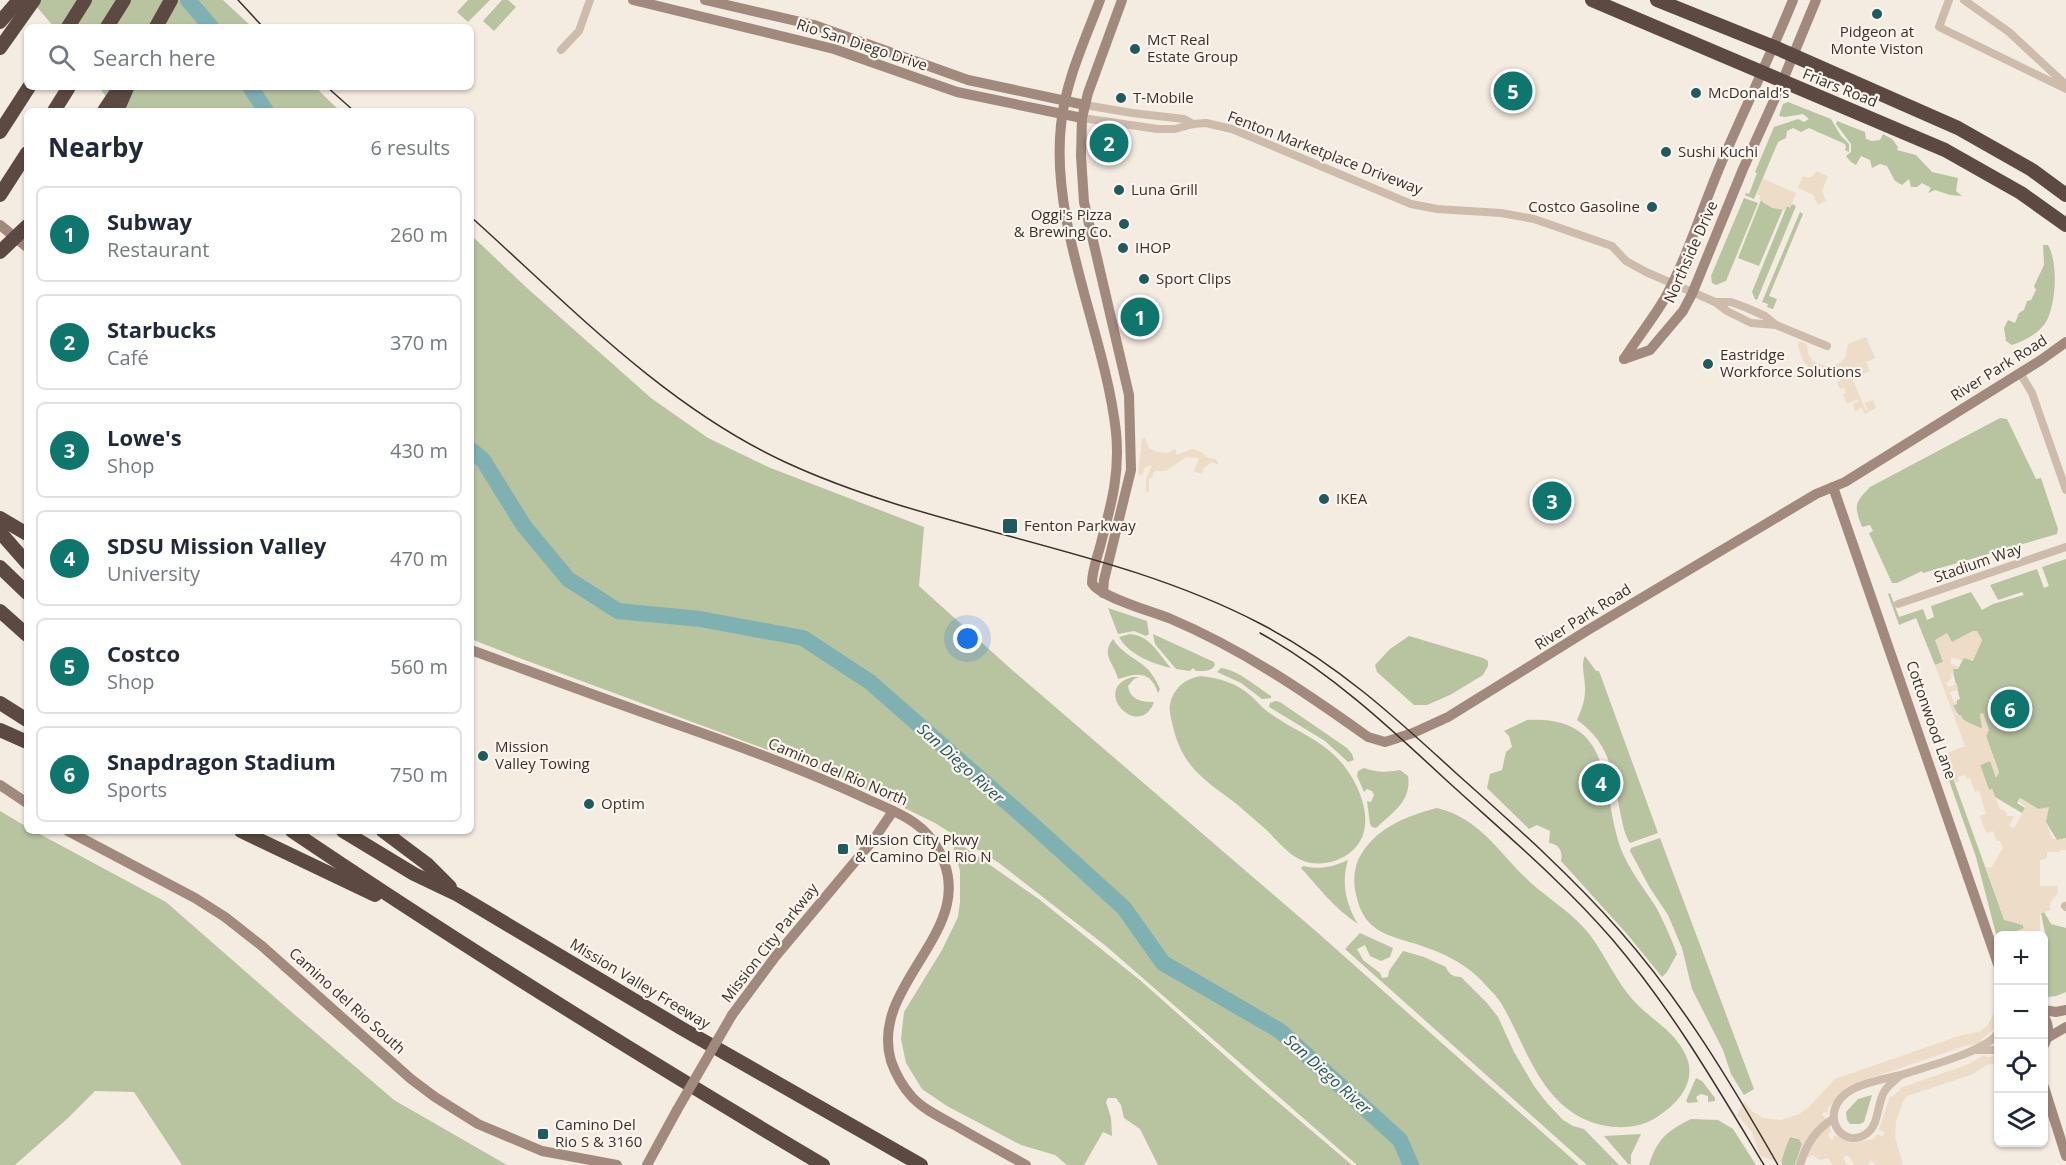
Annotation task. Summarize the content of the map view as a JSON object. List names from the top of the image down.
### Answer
{
  "streets": {
    "highway": ["Friars Road", "Mission Valley Freeway"],
    "street": [
      "Rio San Diego Drive",
      "Fenton Marketplace Driveway",
      "Northside Drive",
      "River Park Road",
      "Stadium Way",
      "Cottonwood Lane",
      "Camino del Rio North",
      "Mission City Parkway",
      "Camino del Rio South"
    ]
  },
  "crossings": [
    ["Rio San Diego Drive", "Fenton Marketplace Driveway"],
    ["Friars Road", "Northside Drive"],
    ["Fenton Marketplace Driveway", "Northside Drive"],
    ["River Park Road", "Cottonwood Lane"],
    ["Camino del Rio North", "Mission City Parkway"]
  ],
  "water": ["San Diego River"],
  "places": {
    "other": [
      "Pidgeon at Monte Viston",
      "McT Real Estate Group",
      "McDonald's",
      "T-Mobile",
      "Sushi Kuchi",
      "Luna Grill",
      "Costco Gasoline",
      "Oggi's Pizza & Brewing Co.",
      "IHOP",
      "Sport Clips",
      "Eastridge Workforce Solutions",
      "IKEA",
      "Mission Valley Towing",
      "Optim"
    ],
    "transit": ["Fenton Parkway", "Mission City Pkwy & Camino Del Rio N", "Camino Del Rio S & 3160"]
  },
  "page": {
    "search": "Search here",
    "pins": [
      "5",
      "2",
      "1",
      "3",
      "6",
      "4"
    ],
    "heading": ["Nearby", "6 results"],
    "list": [
      {
        "mark": "1",
        "name": "Subway",
        "note": "Restaurant",
        "value": "260 m"
      },
      {
        "mark": "2",
        "name": "Starbucks",
        "note": "Café",
        "value": "370 m"
      },
      {
        "mark": "3",
        "name": "Lowe's",
        "note": "Shop",
        "value": "430 m"
      },
      {
        "mark": "4",
        "name": "SDSU Mission Valley",
        "note": "University",
        "value": "470 m"
      },
      {
        "mark": "5",
        "name": "Costco",
        "note": "Shop",
        "value": "560 m"
      },
      {
        "mark": "6",
        "name": "Snapdragon Stadium",
        "note": "Sports",
        "value": "750 m"
      }
    ],
    "map_buttons": ["+", "−"]
  }
}
